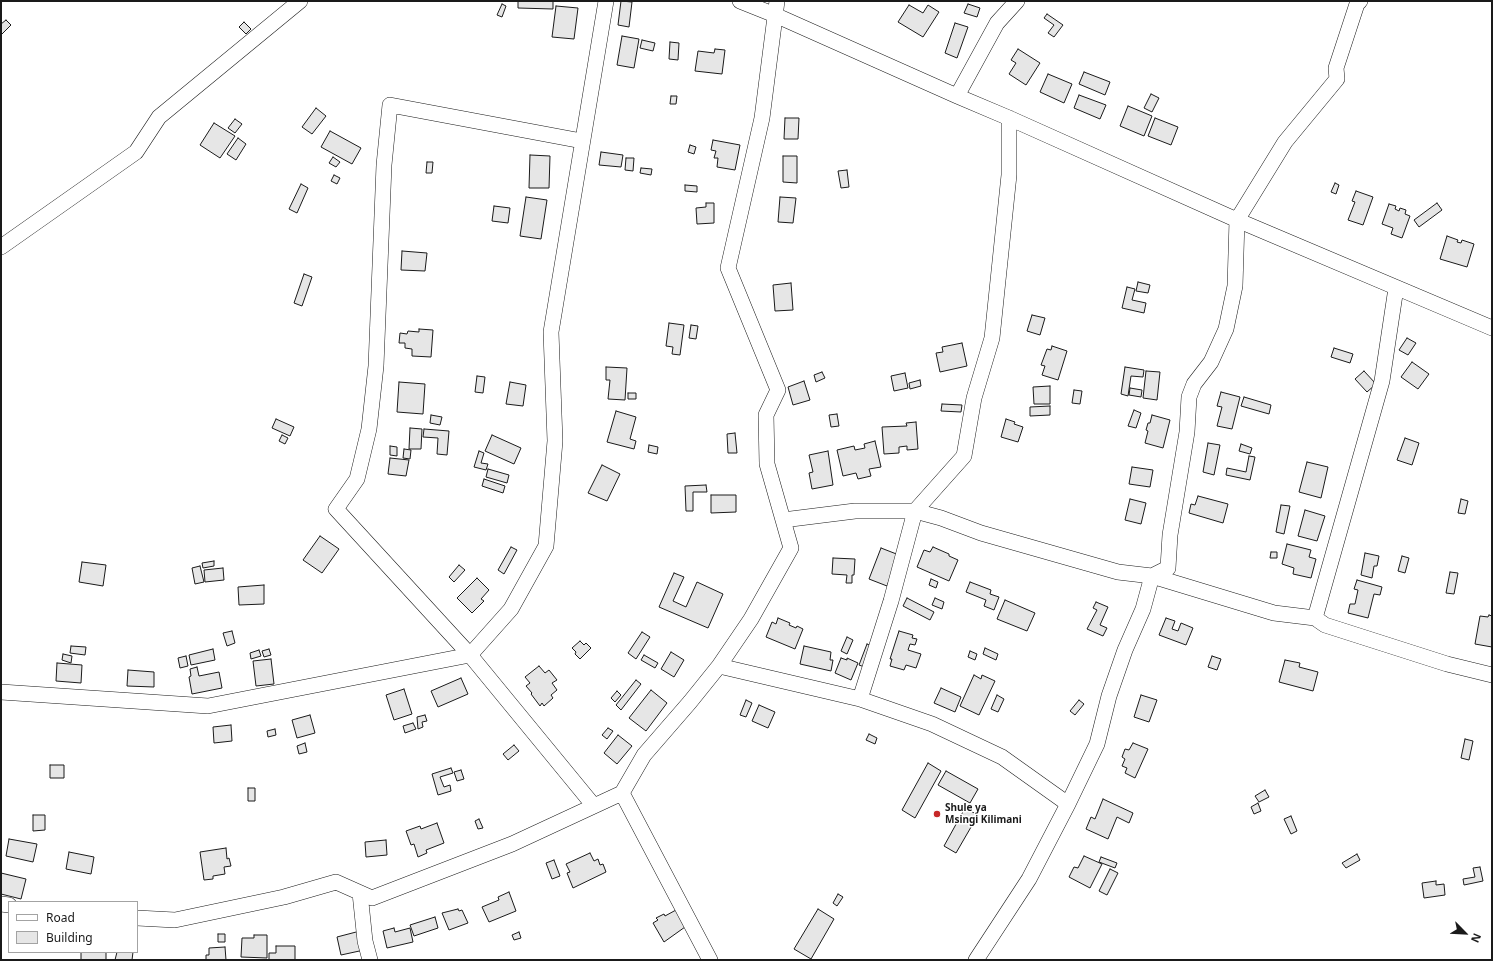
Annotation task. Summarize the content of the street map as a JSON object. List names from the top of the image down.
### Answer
{
  "places": ["Shule ya Msingi Kilimani"],
  "legend": ["Road", "Building"],
  "north": "bottom right"
}
